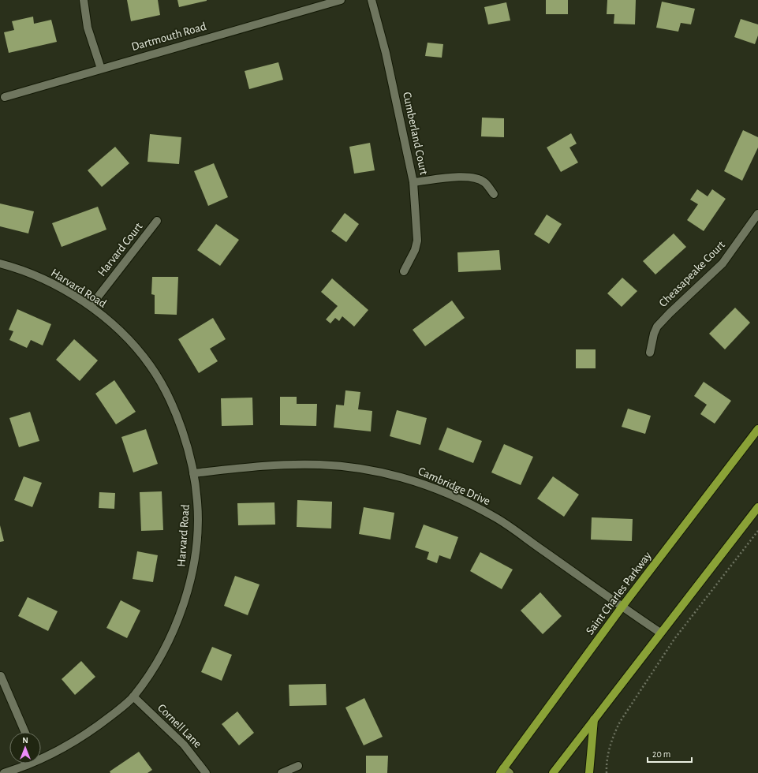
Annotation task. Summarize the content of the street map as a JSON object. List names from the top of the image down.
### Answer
{
  "streets": {
    "main road": ["Saint Charles Parkway"],
    "street": [
      "Dartmouth Road",
      "Cumberland Court",
      "Harvard Court",
      "Cheasapeake Court",
      "Harvard Road",
      "Cambridge Drive",
      "Cornell Lane"
    ]
  },
  "crossings": [
    ["Harvard Court", "Harvard Road"],
    ["Harvard Road", "Cambridge Drive"],
    ["Harvard Road", "Cornell Lane"],
    ["Cambridge Drive", "Saint Charles Parkway"]
  ],
  "scale_bar": "20 m",
  "north": "top"
}
